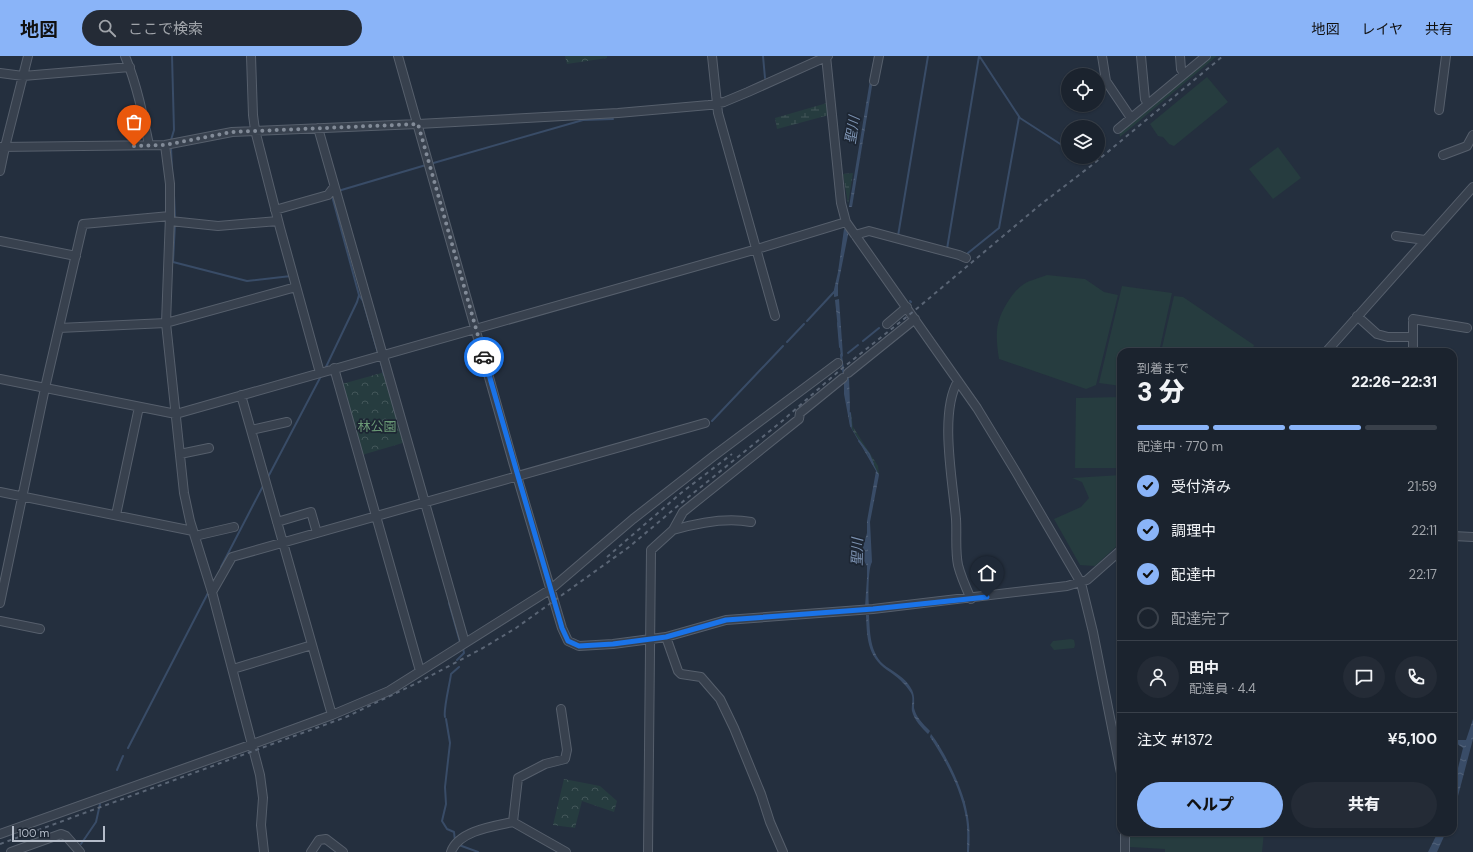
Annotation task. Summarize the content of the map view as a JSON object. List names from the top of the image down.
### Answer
{
  "water": ["聖川"],
  "parks": ["林公園"],
  "scale_bar": "100 m",
  "page": {
    "header": "地図",
    "search": "ここで検索",
    "nav": ["地図", "レイヤ", "共有"],
    "heading": ["3 分", "到着まで", "22:26–22:31"],
    "panel": [
      "田中",
      "配達員 · 4.4",
      "注文 #1372",
      "¥5,100"
    ],
    "bar": "配達中 · 770 m",
    "list": [
      ["受付済み", "21:59"],
      ["調理中", "22:11"],
      ["配達中", "22:17"],
      "配達完了"
    ],
    "buttons": ["ヘルプ", "共有"],
    "scale": "100 m"
  }
}
